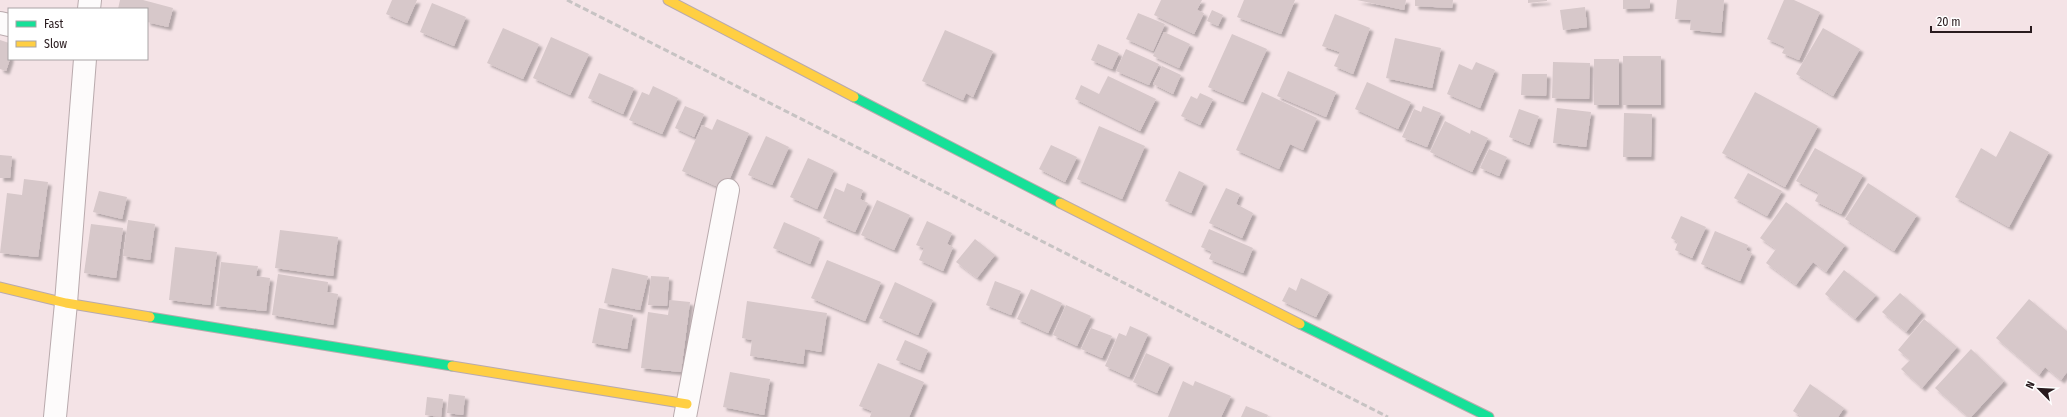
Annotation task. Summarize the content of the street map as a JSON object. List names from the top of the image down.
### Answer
{
  "legend": ["Fast", "Slow"],
  "scale_bar": "20 m",
  "north": "top left"
}
